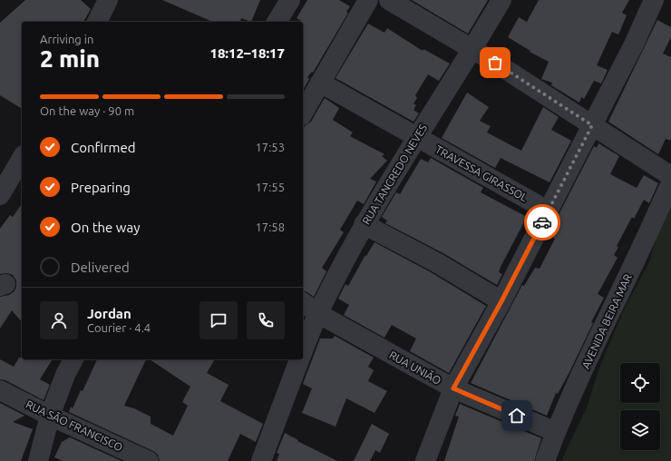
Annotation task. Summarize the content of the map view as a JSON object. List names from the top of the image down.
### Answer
{
  "streets": {
    "street": [
      "TRAVESSA GIRASSOL",
      "RUA TANCREDO NEVES",
      "AVENIDA BEIRA MAR",
      "RUA UNIÃO",
      "RUA SÃO FRANCISCO"
    ]
  },
  "crossings": [
    ["TRAVESSA GIRASSOL", "RUA TANCREDO NEVES"],
    ["RUA TANCREDO NEVES", "RUA UNIÃO"],
    ["AVENIDA BEIRA MAR", "RUA UNIÃO"]
  ],
  "page": {
    "heading": ["2 min", "Arriving in", "18:12–18:17"],
    "panel": ["Jordan", "Courier · 4.4"],
    "bar": "On the way · 90 m",
    "list": [
      ["Confirmed", "17:53"],
      ["Preparing", "17:55"],
      ["On the way", "17:58"],
      "Delivered"
    ]
  }
}
